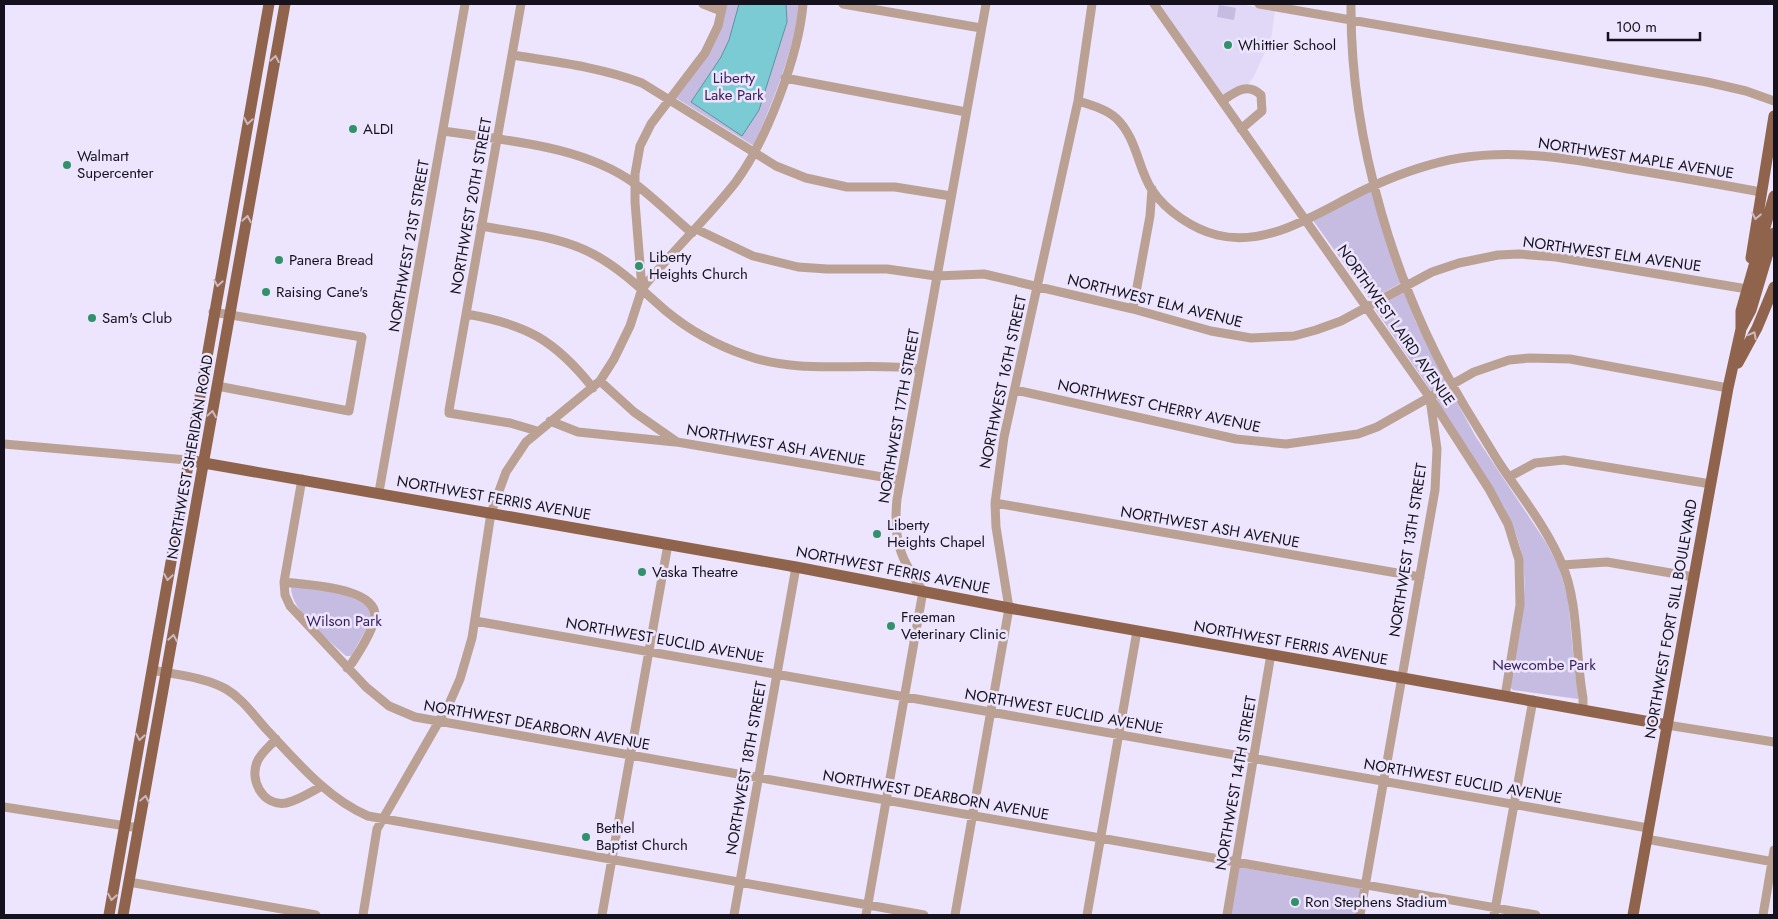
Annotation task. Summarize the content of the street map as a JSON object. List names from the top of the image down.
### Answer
{
  "streets": {
    "main road": ["NORTHWEST SHERIDAN ROAD", "NORTHWEST FERRIS AVENUE", "NORTHWEST FORT SILL BOULEVARD"],
    "street": [
      "NORTHWEST MAPLE AVENUE",
      "NORTHWEST 20TH STREET",
      "NORTHWEST 21ST STREET",
      "NORTHWEST ELM AVENUE",
      "NORTHWEST LAIRD AVENUE",
      "NORTHWEST 16TH STREET",
      "NORTHWEST CHERRY AVENUE",
      "NORTHWEST 17TH STREET",
      "NORTHWEST ASH AVENUE",
      "NORTHWEST 13TH STREET",
      "NORTHWEST EUCLID AVENUE",
      "NORTHWEST DEARBORN AVENUE",
      "NORTHWEST 18TH STREET",
      "NORTHWEST 14TH STREET"
    ]
  },
  "crossings": [
    ["NORTHWEST MAPLE AVENUE", "NORTHWEST LAIRD AVENUE"],
    ["NORTHWEST MAPLE AVENUE", "NORTHWEST 16TH STREET"],
    ["NORTHWEST 20TH STREET", "NORTHWEST ELM AVENUE"],
    ["NORTHWEST 21ST STREET", "NORTHWEST ELM AVENUE"],
    ["NORTHWEST 21ST STREET", "NORTHWEST FERRIS AVENUE"],
    ["NORTHWEST ELM AVENUE", "NORTHWEST LAIRD AVENUE"],
    ["NORTHWEST ELM AVENUE", "NORTHWEST 16TH STREET"],
    ["NORTHWEST ELM AVENUE", "NORTHWEST 17TH STREET"],
    ["NORTHWEST ELM AVENUE", "NORTHWEST FORT SILL BOULEVARD"],
    ["NORTHWEST LAIRD AVENUE", "NORTHWEST CHERRY AVENUE"],
    ["NORTHWEST LAIRD AVENUE", "NORTHWEST FERRIS AVENUE"],
    ["NORTHWEST LAIRD AVENUE", "NORTHWEST 13TH STREET"],
    ["NORTHWEST 16TH STREET", "NORTHWEST CHERRY AVENUE"],
    ["NORTHWEST 16TH STREET", "NORTHWEST ASH AVENUE"],
    ["NORTHWEST 16TH STREET", "NORTHWEST FERRIS AVENUE"],
    ["NORTHWEST 16TH STREET", "NORTHWEST EUCLID AVENUE"],
    ["NORTHWEST 16TH STREET", "NORTHWEST DEARBORN AVENUE"],
    ["NORTHWEST CHERRY AVENUE", "NORTHWEST 13TH STREET"],
    ["NORTHWEST CHERRY AVENUE", "NORTHWEST FORT SILL BOULEVARD"],
    ["NORTHWEST 17TH STREET", "NORTHWEST ASH AVENUE"],
    ["NORTHWEST 17TH STREET", "NORTHWEST FERRIS AVENUE"],
    ["NORTHWEST ASH AVENUE", "NORTHWEST 13TH STREET"],
    ["NORTHWEST SHERIDAN ROAD", "NORTHWEST FERRIS AVENUE"],
    ["NORTHWEST FERRIS AVENUE", "NORTHWEST 13TH STREET"],
    ["NORTHWEST FERRIS AVENUE", "NORTHWEST FORT SILL BOULEVARD"],
    ["NORTHWEST FERRIS AVENUE", "NORTHWEST DEARBORN AVENUE"],
    ["NORTHWEST FERRIS AVENUE", "NORTHWEST 18TH STREET"],
    ["NORTHWEST FERRIS AVENUE", "NORTHWEST 14TH STREET"],
    ["NORTHWEST 13TH STREET", "NORTHWEST EUCLID AVENUE"],
    ["NORTHWEST 13TH STREET", "NORTHWEST DEARBORN AVENUE"],
    ["NORTHWEST FORT SILL BOULEVARD", "NORTHWEST EUCLID AVENUE"],
    ["NORTHWEST EUCLID AVENUE", "NORTHWEST 18TH STREET"],
    ["NORTHWEST EUCLID AVENUE", "NORTHWEST 14TH STREET"],
    ["NORTHWEST DEARBORN AVENUE", "NORTHWEST 18TH STREET"],
    ["NORTHWEST DEARBORN AVENUE", "NORTHWEST 14TH STREET"]
  ],
  "parks": ["Liberty Lake Park", "Wilson Park", "Newcombe Park"],
  "places": [
    "Whittier School",
    "ALDI",
    "Walmart Supercenter",
    "Panera Bread",
    "Liberty Heights Church",
    "Raising Cane's",
    "Sam's Club",
    "Liberty Heights Chapel",
    "Vaska Theatre",
    "Freeman Veterinary Clinic",
    "Bethel Baptist Church",
    "Ron Stephens Stadium"
  ],
  "scale_bar": "100 m"
}
